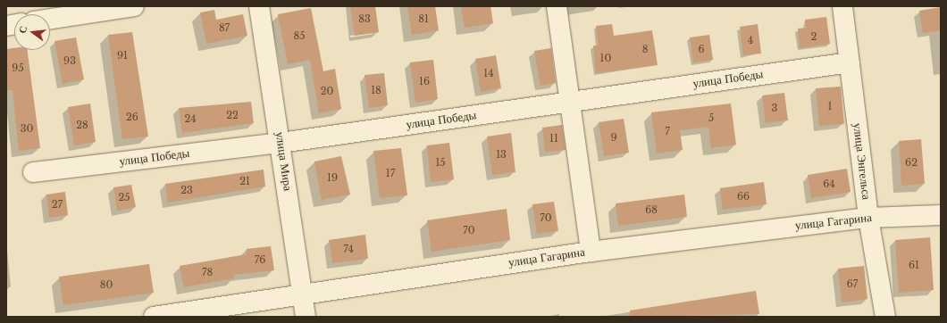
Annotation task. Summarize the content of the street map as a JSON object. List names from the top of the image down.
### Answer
{
  "streets": {
    "street": [
      "улица Победы",
      "улица Мира",
      "улица Энгельса",
      "улица Гагарина"
    ]
  },
  "crossings": [
    ["улица Победы", "улица Мира"],
    ["улица Победы", "улица Энгельса"],
    ["улица Мира", "улица Гагарина"],
    ["улица Энгельса", "улица Гагарина"]
  ],
  "house_numbers": [
    "83",
    "81",
    "87",
    "85",
    "2",
    "4",
    "8",
    "6",
    "91",
    "10",
    "93",
    "95",
    "14",
    "16",
    "18",
    "20",
    "1",
    "3",
    "22",
    "26",
    "5",
    "24",
    "28",
    "30",
    "7",
    "9",
    "11",
    "13",
    "15",
    "62",
    "17",
    "19",
    "21",
    "64",
    "23",
    "66",
    "25",
    "27",
    "68",
    "70",
    "70",
    "74",
    "76",
    "61",
    "78",
    "67",
    "80"
  ],
  "north": "left"
}
